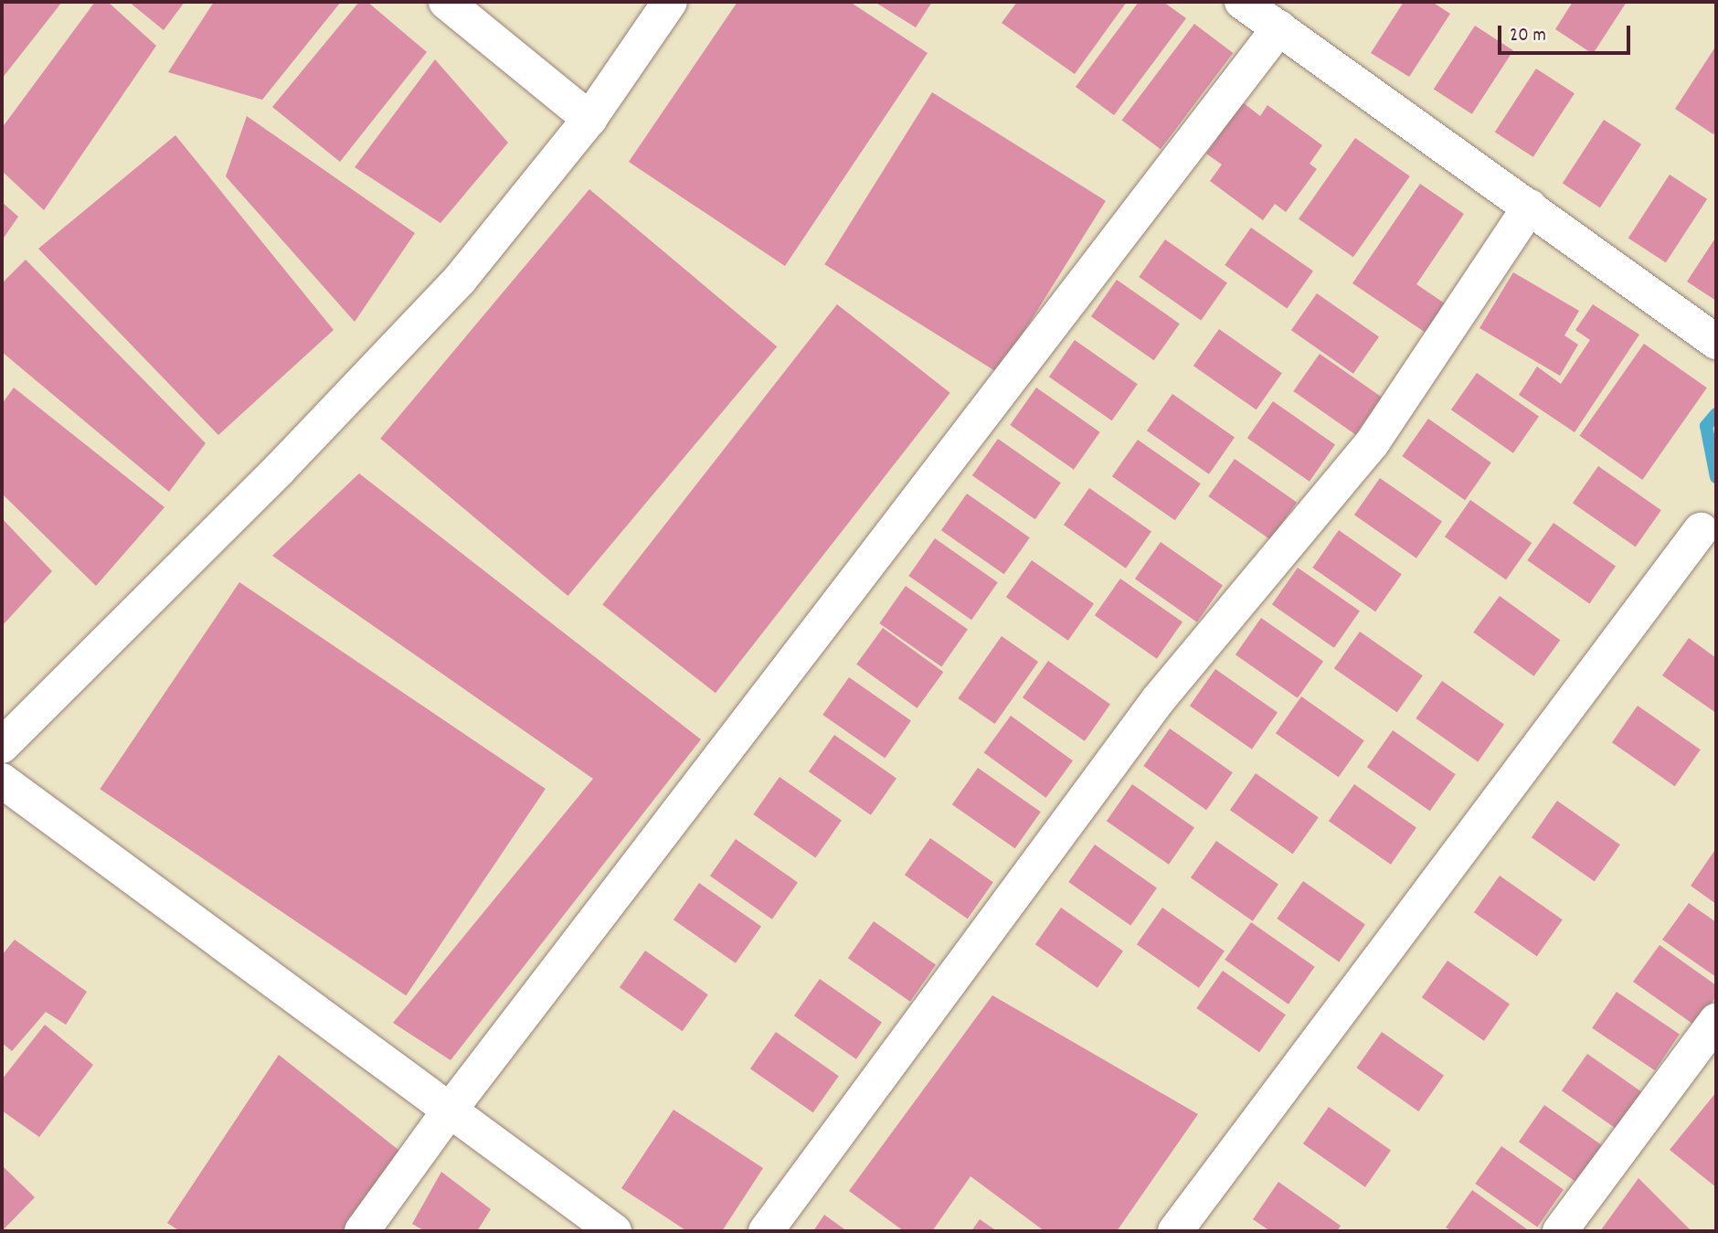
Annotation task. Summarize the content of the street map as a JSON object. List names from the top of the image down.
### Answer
{
  "scale_bar": "20 m"
}
